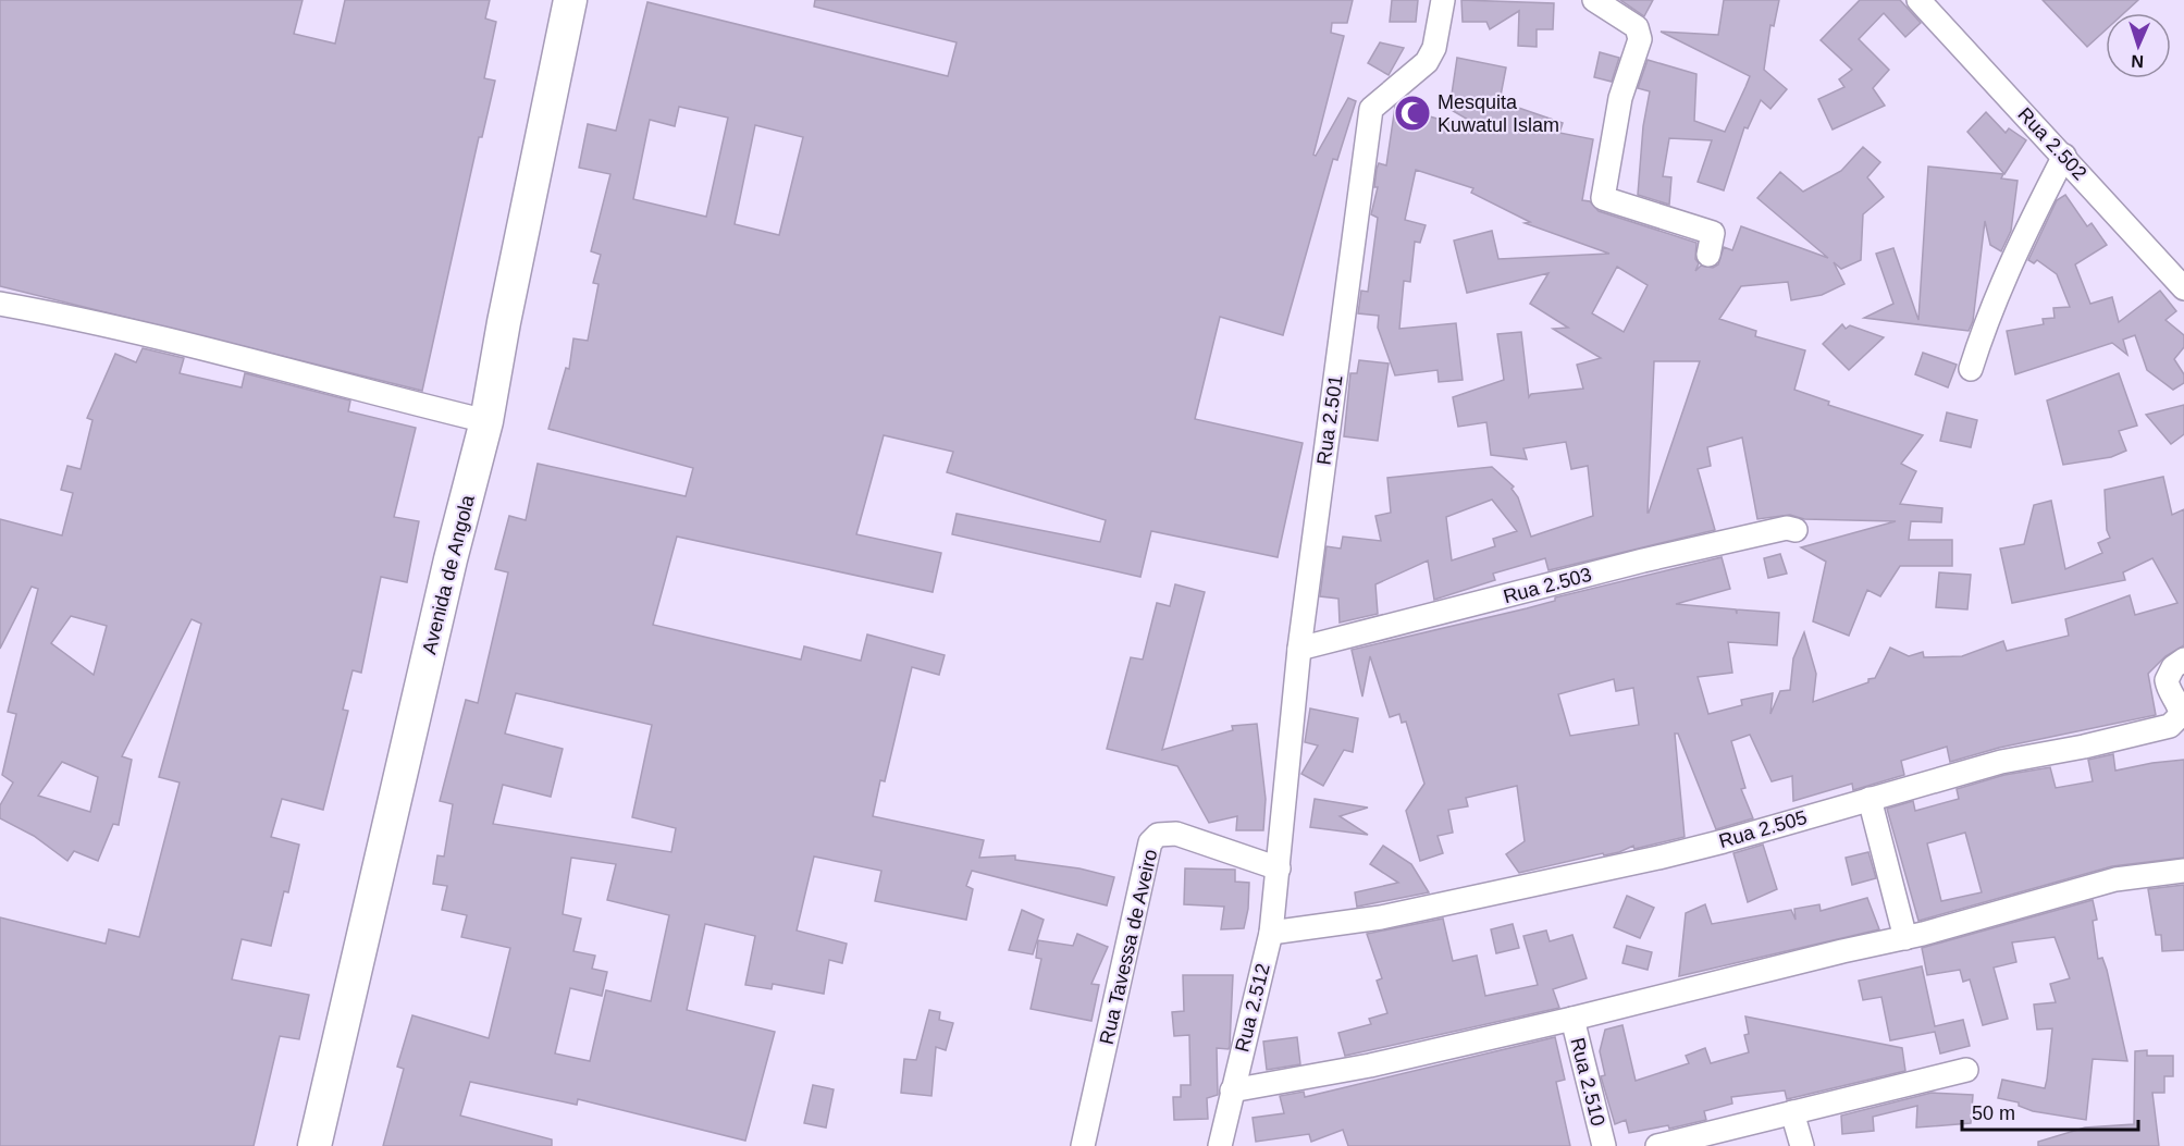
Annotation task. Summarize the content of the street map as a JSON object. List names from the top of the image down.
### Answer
{
  "streets": {
    "main road": ["Avenida de Angola"],
    "street": [
      "Rua 2.502",
      "Rua 2.501",
      "Rua 2.503",
      "Rua 2.505",
      "Rua Tavessa de Aveiro",
      "Rua 2.512",
      "Rua 2.510"
    ]
  },
  "crossings": [
    ["Rua 2.501", "Rua 2.503"],
    ["Rua 2.501", "Rua Tavessa de Aveiro"],
    ["Rua 2.501", "Rua 2.512"],
    ["Rua 2.505", "Rua 2.512"],
    ["Rua Tavessa de Aveiro", "Rua 2.512"]
  ],
  "places": {
    "mosque": ["Mesquita Kuwatul Islam"]
  },
  "scale_bar": "50 m",
  "north": "bottom"
}
